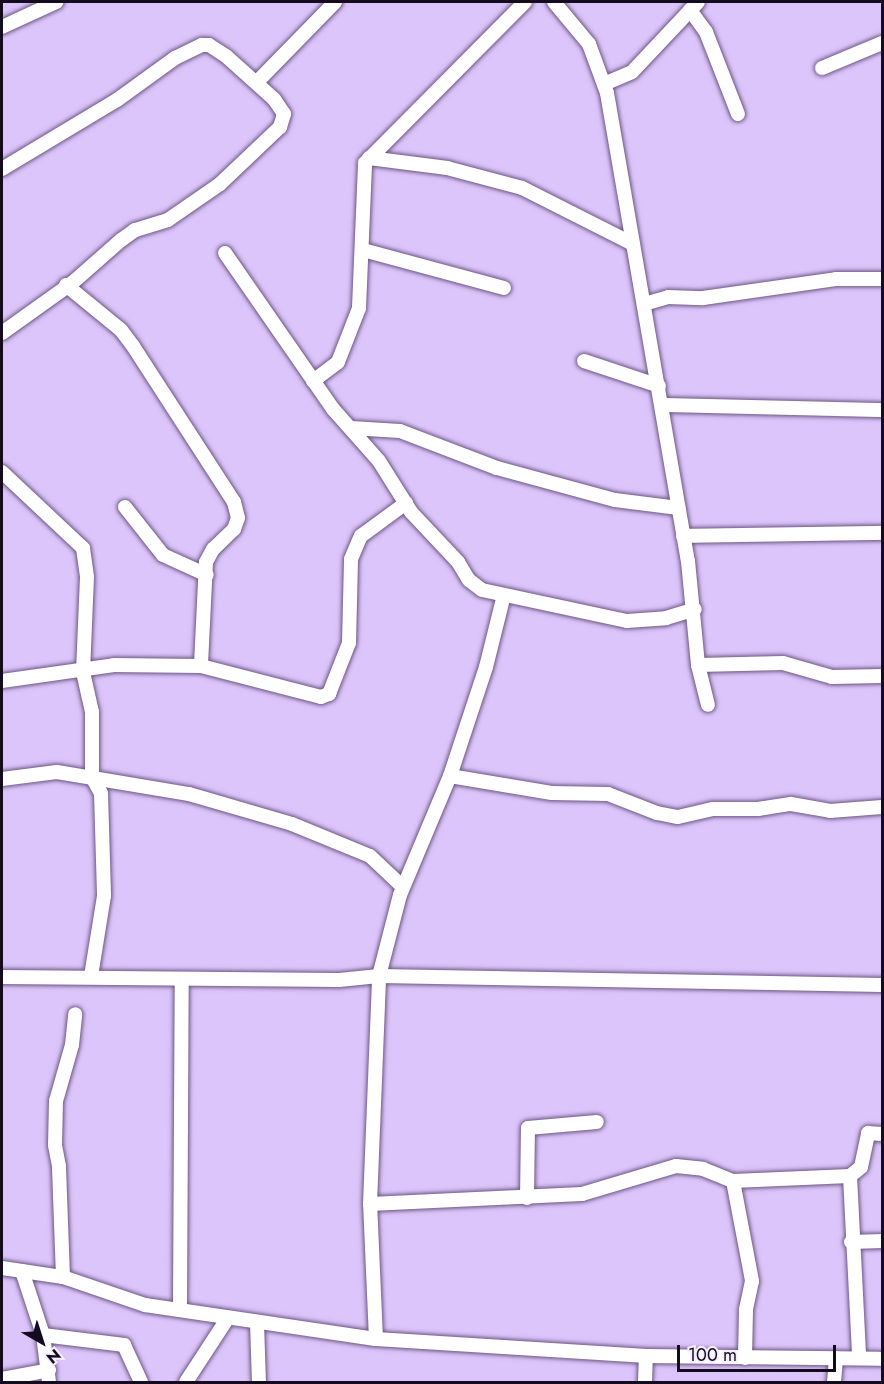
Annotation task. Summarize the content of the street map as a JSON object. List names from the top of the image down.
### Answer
{
  "scale_bar": "100 m",
  "north": "bottom right"
}
